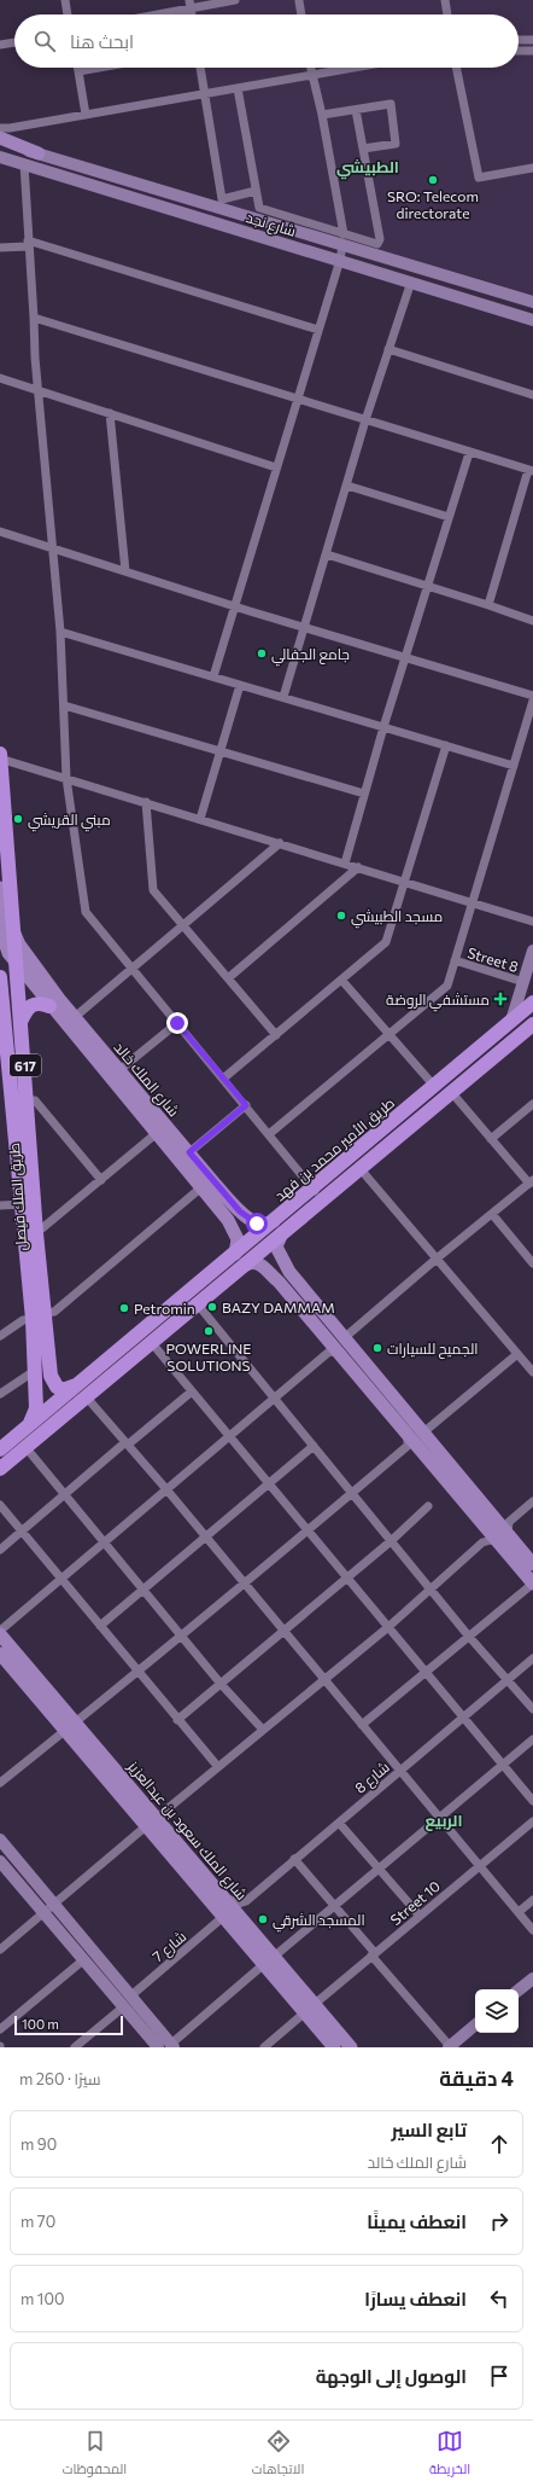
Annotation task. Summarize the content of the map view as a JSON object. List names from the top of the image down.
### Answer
{
  "streets": {
    "highway": ["617", "طريق الأمير محمد بن فهد", "طريق الملك فيصل"],
    "main road": ["شارع الملك خالد", "شارع الملك سعود بن عبدالعزيز"],
    "street": [
      "شارع نجد",
      "Street 8",
      "شارع 8",
      "Street 10",
      "شارع 7"
    ]
  },
  "crossings": [
    ["شارع الملك خالد", "طريق الأمير محمد بن فهد"],
    ["شارع الملك خالد", "طريق الملك فيصل"],
    ["طريق الأمير محمد بن فهد", "طريق الملك فيصل"],
    ["شارع 8", "شارع الملك سعود بن عبدالعزيز"],
    ["شارع الملك سعود بن عبدالعزيز", "Street 10"],
    ["شارع الملك سعود بن عبدالعزيز", "شارع 7"]
  ],
  "districts": ["الطبيشي", "الربيع"],
  "places": {
    "other": [
      "SRO: Telecom directorate",
      "جامع الجفالي",
      "مبني القريشي",
      "مسجد الطبيشي",
      "BAZY DAMMAM",
      "Petromin",
      "POWERLINE SOLUTIONS",
      "الجميح للسيارات",
      "المسجد الشرقي"
    ],
    "health": ["مستشفي الروضة"]
  },
  "scale_bar": "100 m",
  "page": {
    "search": "ابحث هنا",
    "scale": "100 m",
    "heading": ["4 دقيقة", "سيرًا · 260 m"],
    "list": [
      ["تابع السير", "شارع الملك خالد", "90 m"],
      ["انعطف يمينًا", "70 m"],
      ["انعطف يسارًا", "100 m"],
      "الوصول إلى الوجهة"
    ],
    "nav": ["الخريطة", "الاتجاهات", "المحفوظات"]
  }
}
